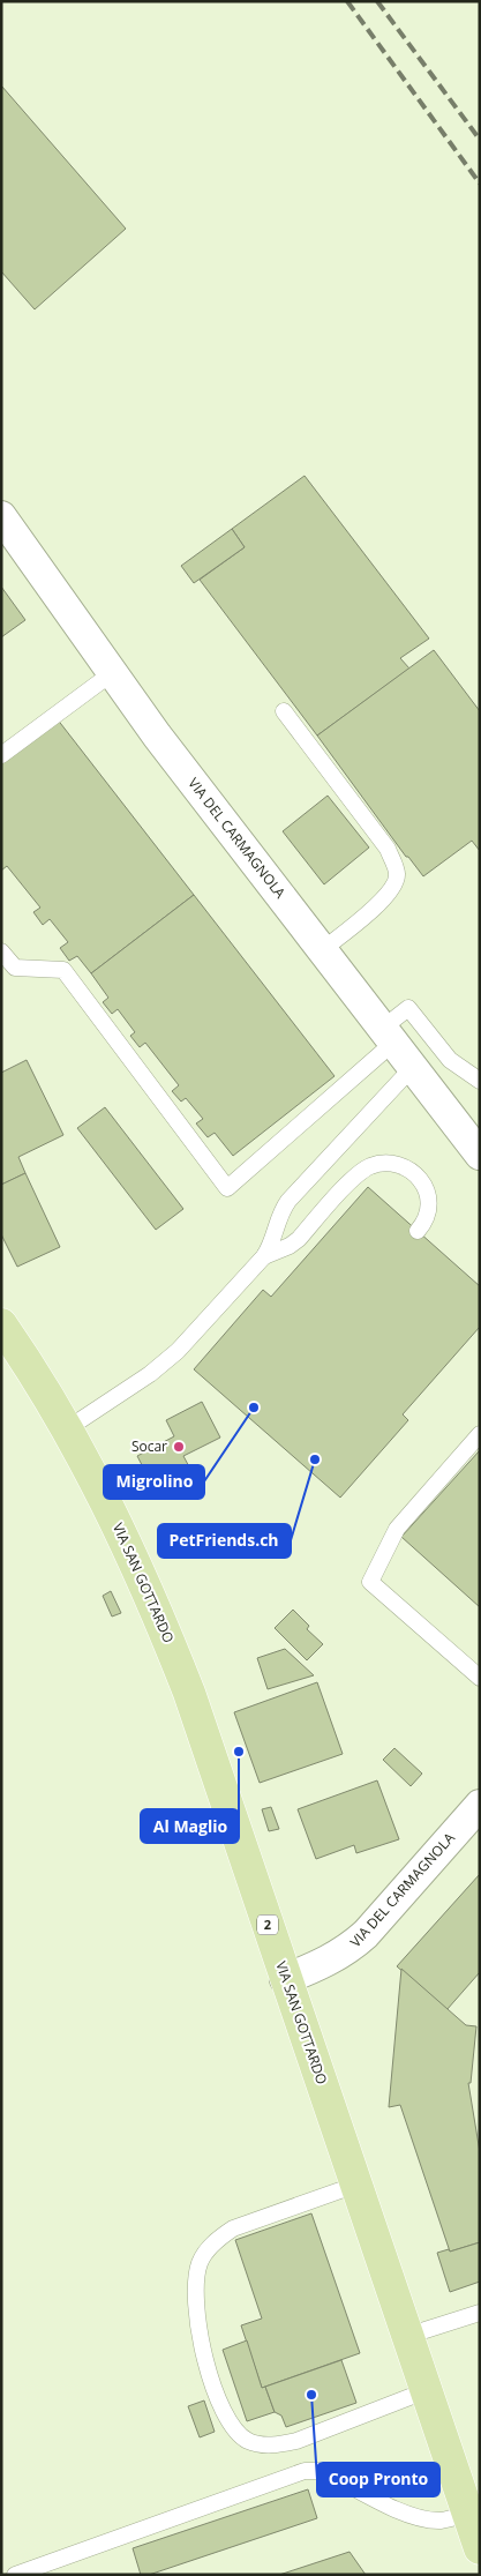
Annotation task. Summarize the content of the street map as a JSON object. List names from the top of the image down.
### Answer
{
  "streets": {
    "main road": ["VIA SAN GOTTARDO", "2"],
    "street": ["VIA DEL CARMAGNOLA"]
  },
  "crossings": [
    ["VIA DEL CARMAGNOLA", "VIA SAN GOTTARDO"]
  ],
  "places": [
    "Migrolino",
    "Socar",
    "PetFriends.ch",
    "Al Maglio",
    "Coop Pronto"
  ]
}
